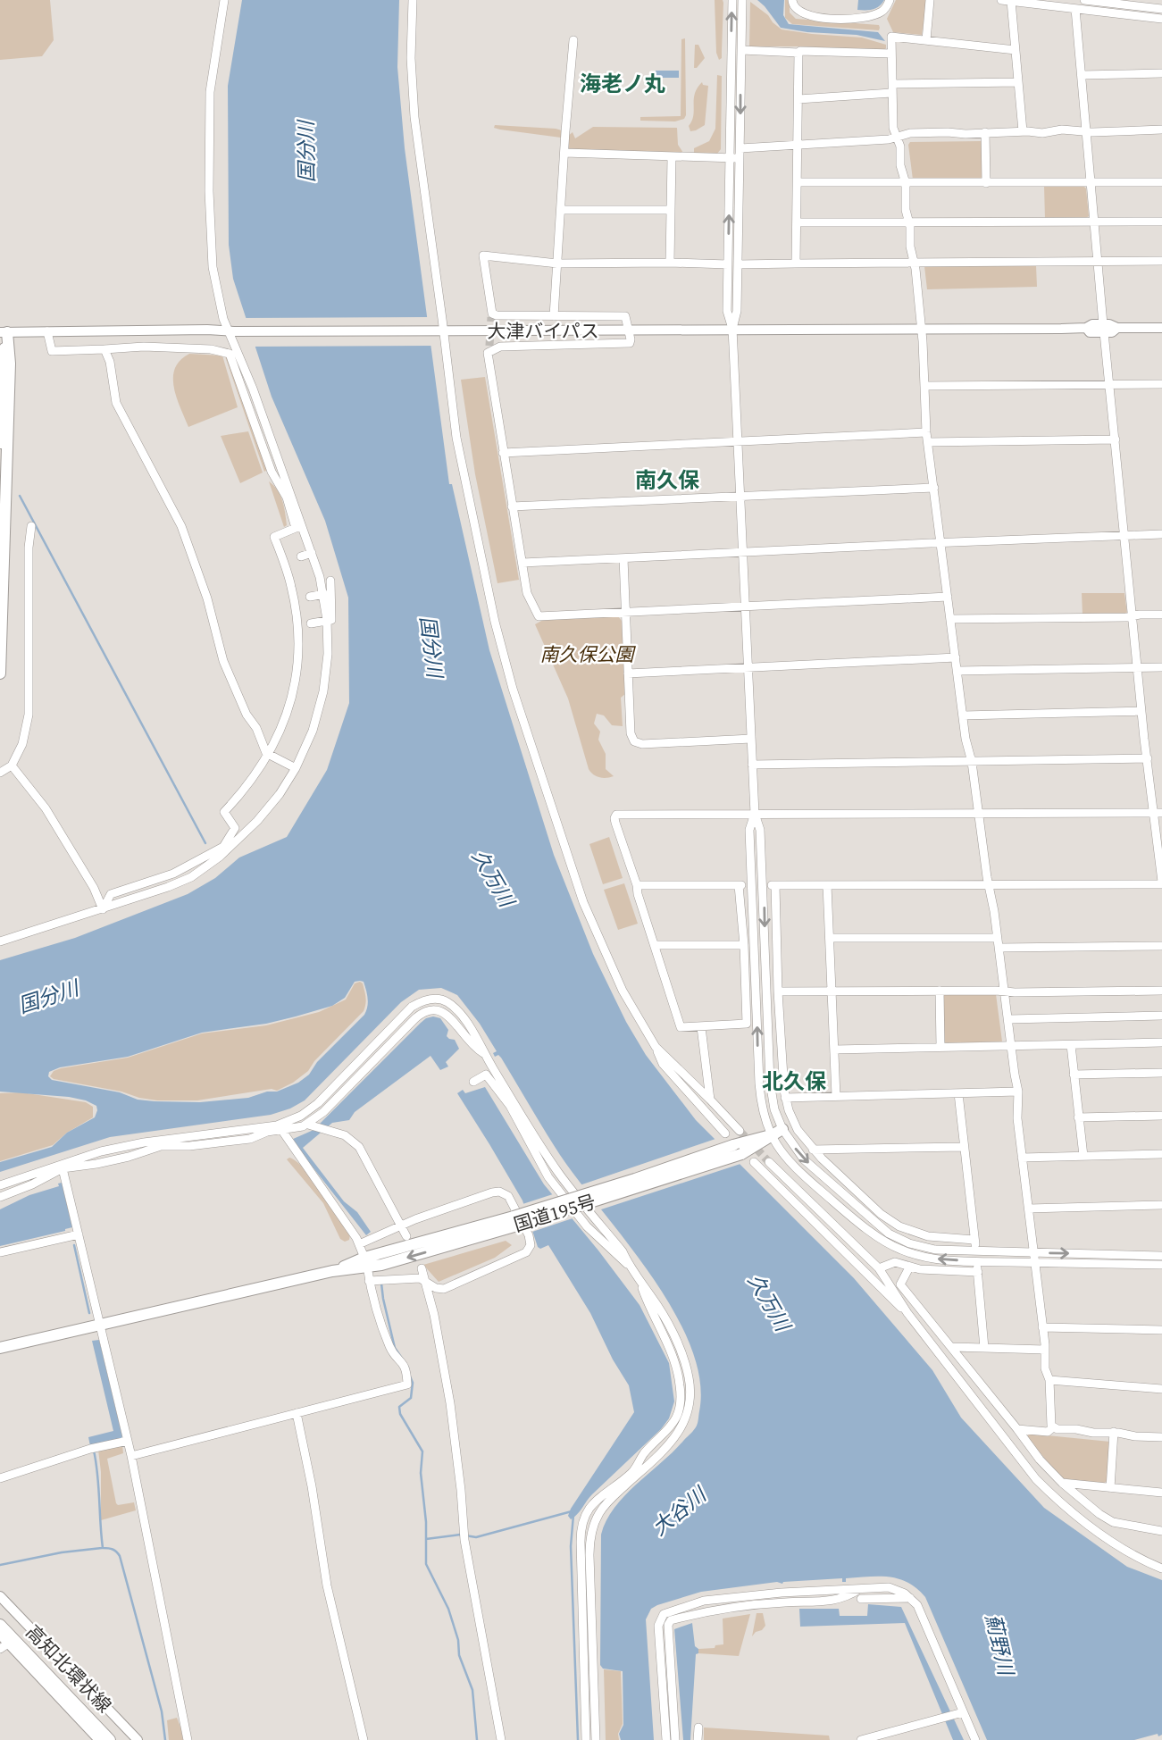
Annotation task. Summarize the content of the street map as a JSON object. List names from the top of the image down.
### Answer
{
  "streets": {
    "highway": ["国道195号"],
    "main road": ["大津バイパス", "高知北環状線"]
  },
  "districts": ["海老ノ丸", "南久保", "北久保"],
  "water": [
    "国分川",
    "久万川",
    "大谷川",
    "薊野川"
  ],
  "parks": ["南久保公園"]
}
